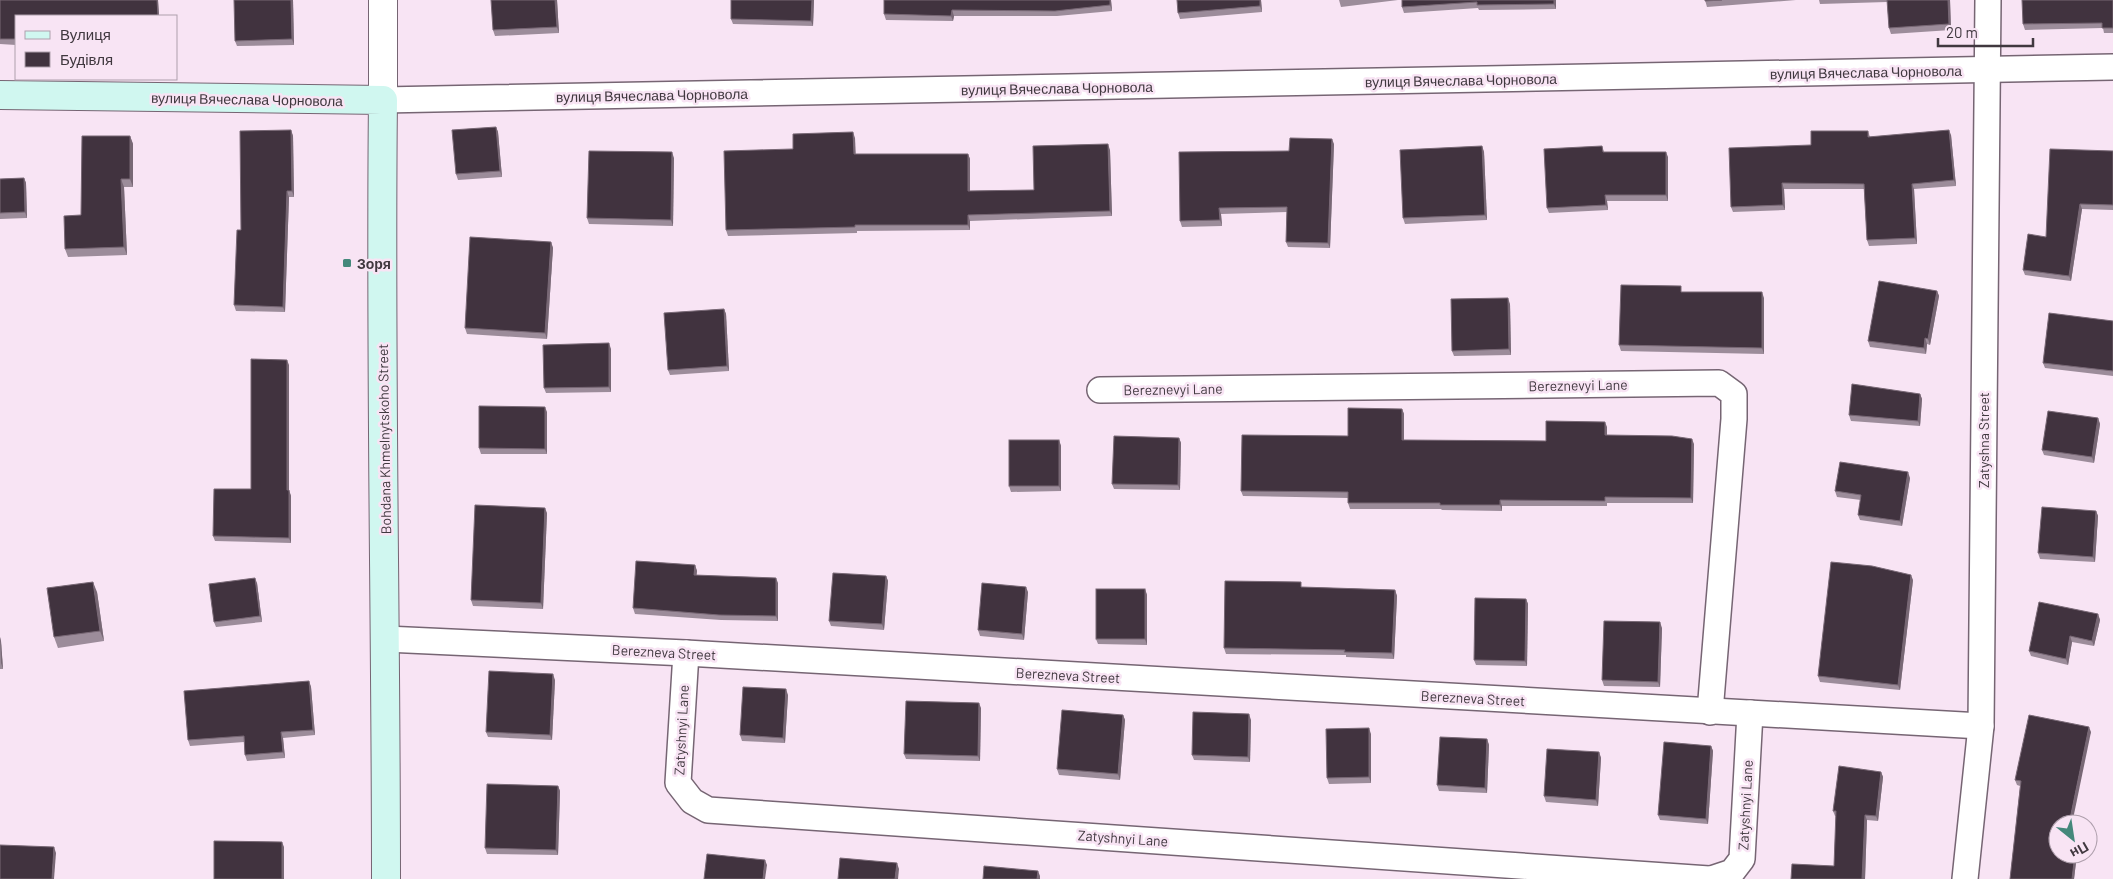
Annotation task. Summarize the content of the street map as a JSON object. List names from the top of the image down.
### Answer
{
  "streets": {
    "main road": ["вулиця Вячеслава Чорновола", "Bohdana Khmelnytskoho Street"],
    "street": [
      "Bereznevyi Lane",
      "Zatyshna Street",
      "Berezneva Street",
      "Zatyshnyi Lane"
    ]
  },
  "crossings": [
    ["вулиця Вячеслава Чорновола", "Bohdana Khmelnytskoho Street"],
    ["вулиця Вячеслава Чорновола", "Zatyshna Street"],
    ["Bereznevyi Lane", "Berezneva Street"],
    ["Bohdana Khmelnytskoho Street", "Berezneva Street"],
    ["Zatyshna Street", "Berezneva Street"],
    ["Berezneva Street", "Zatyshnyi Lane"]
  ],
  "places": {
    "transit": ["Зоря"]
  },
  "legend": ["Вулиця", "Будівля"],
  "scale_bar": "20 m",
  "north": "bottom right"
}
